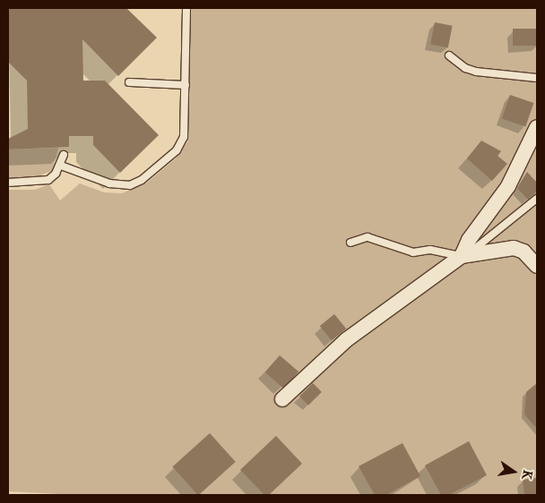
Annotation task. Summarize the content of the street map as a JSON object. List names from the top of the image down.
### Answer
{
  "north": "right"
}
